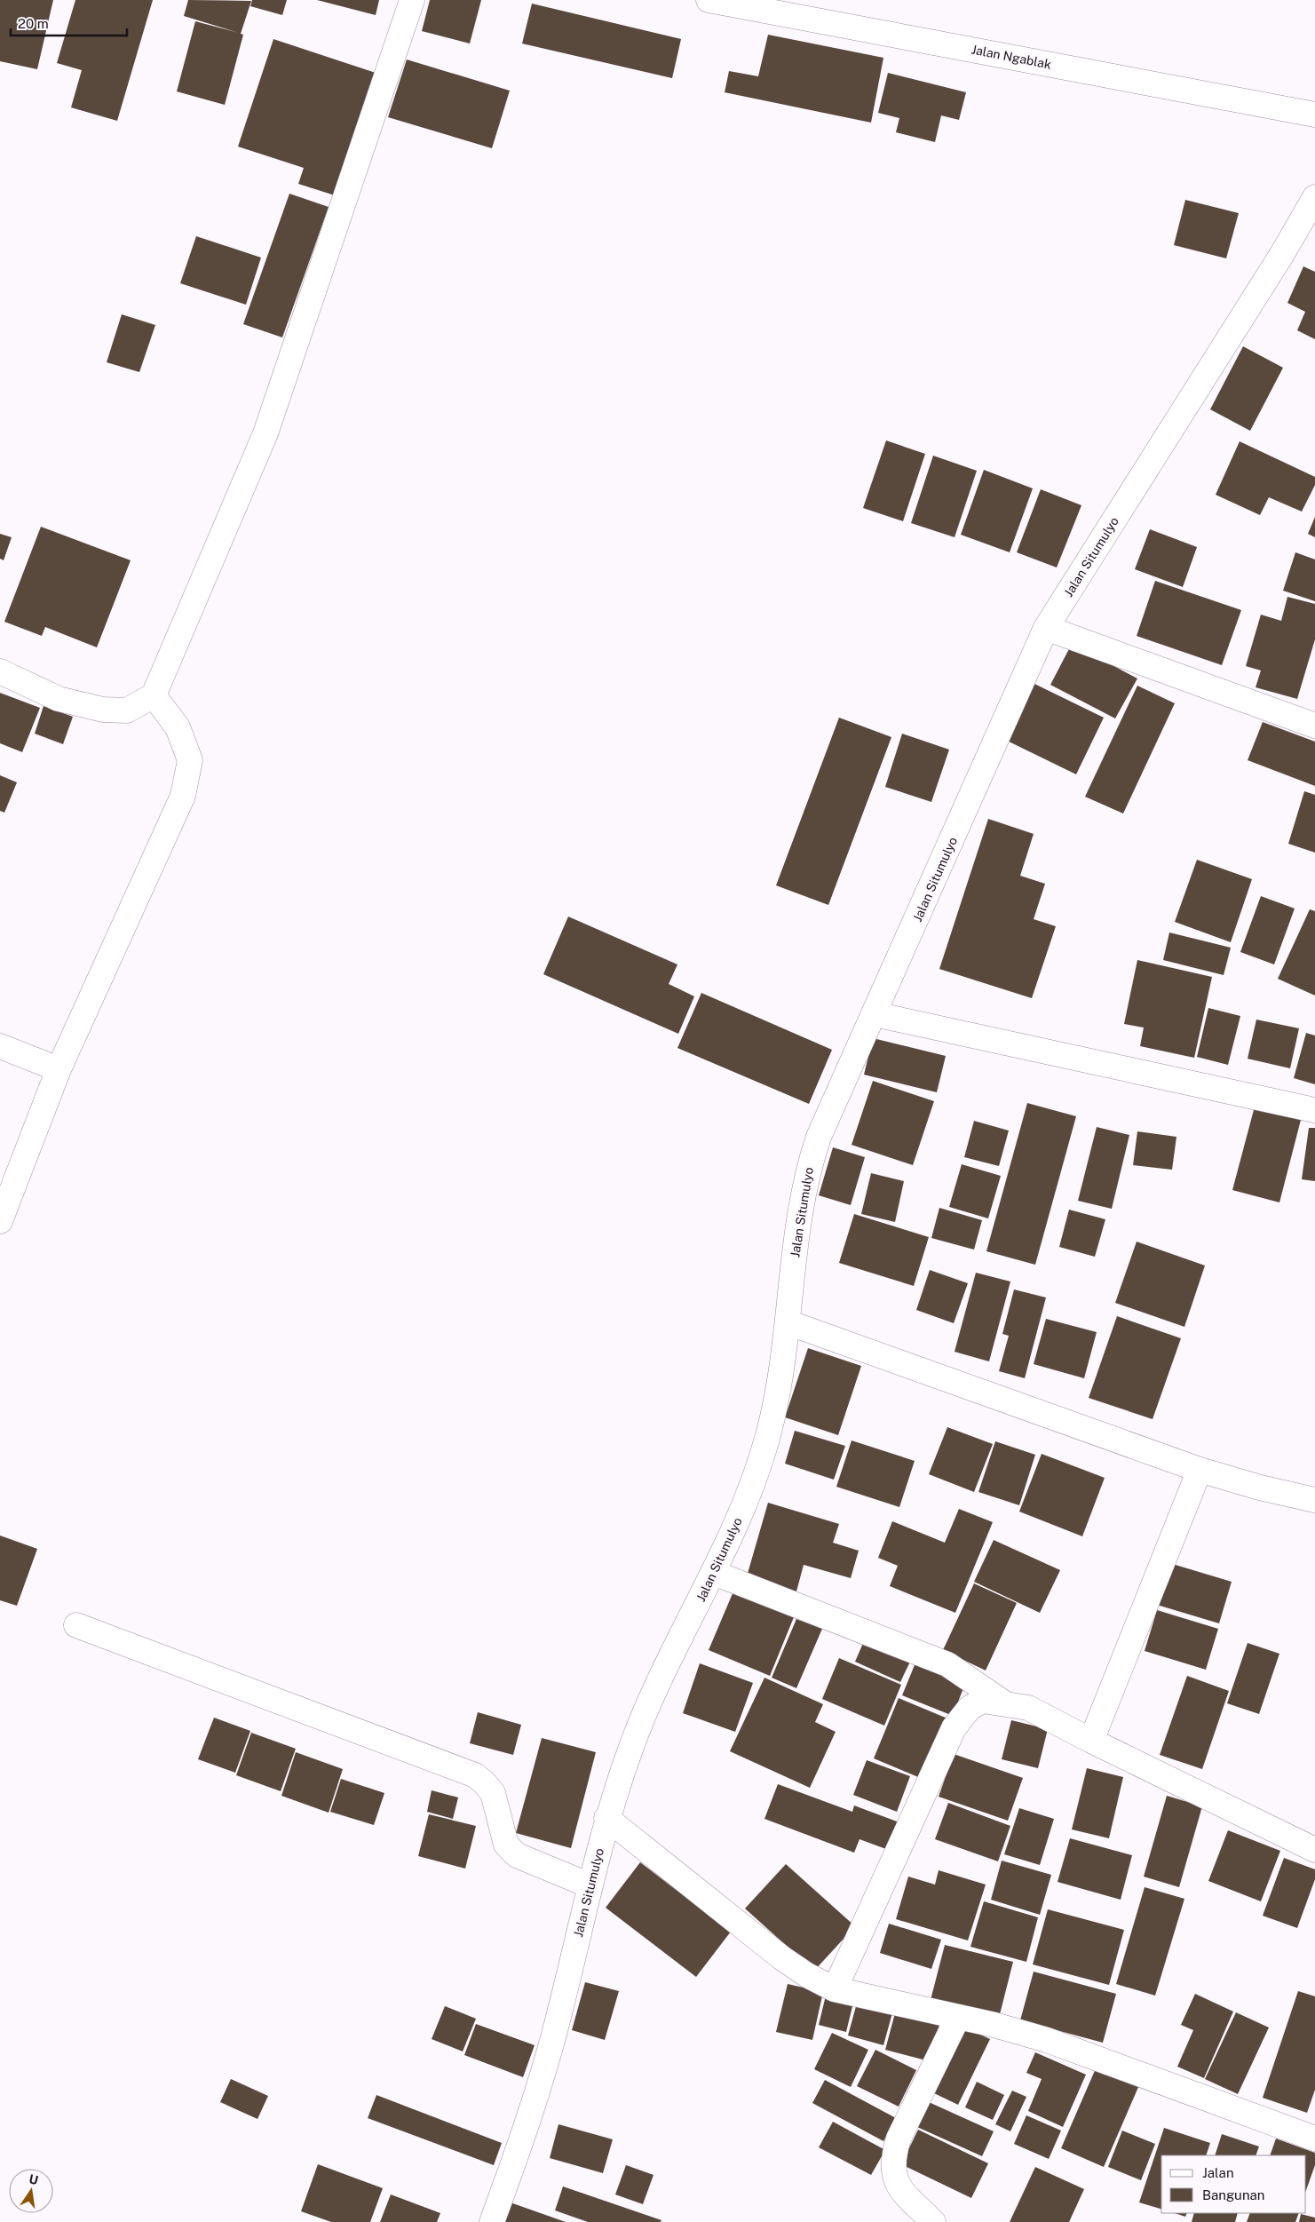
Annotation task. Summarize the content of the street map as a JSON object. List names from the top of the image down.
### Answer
{
  "streets": {
    "street": ["Jalan Ngablak", "Jalan Situmulyo"]
  },
  "legend": ["Jalan", "Bangunan"],
  "scale_bar": "20 m",
  "north": "top"
}
